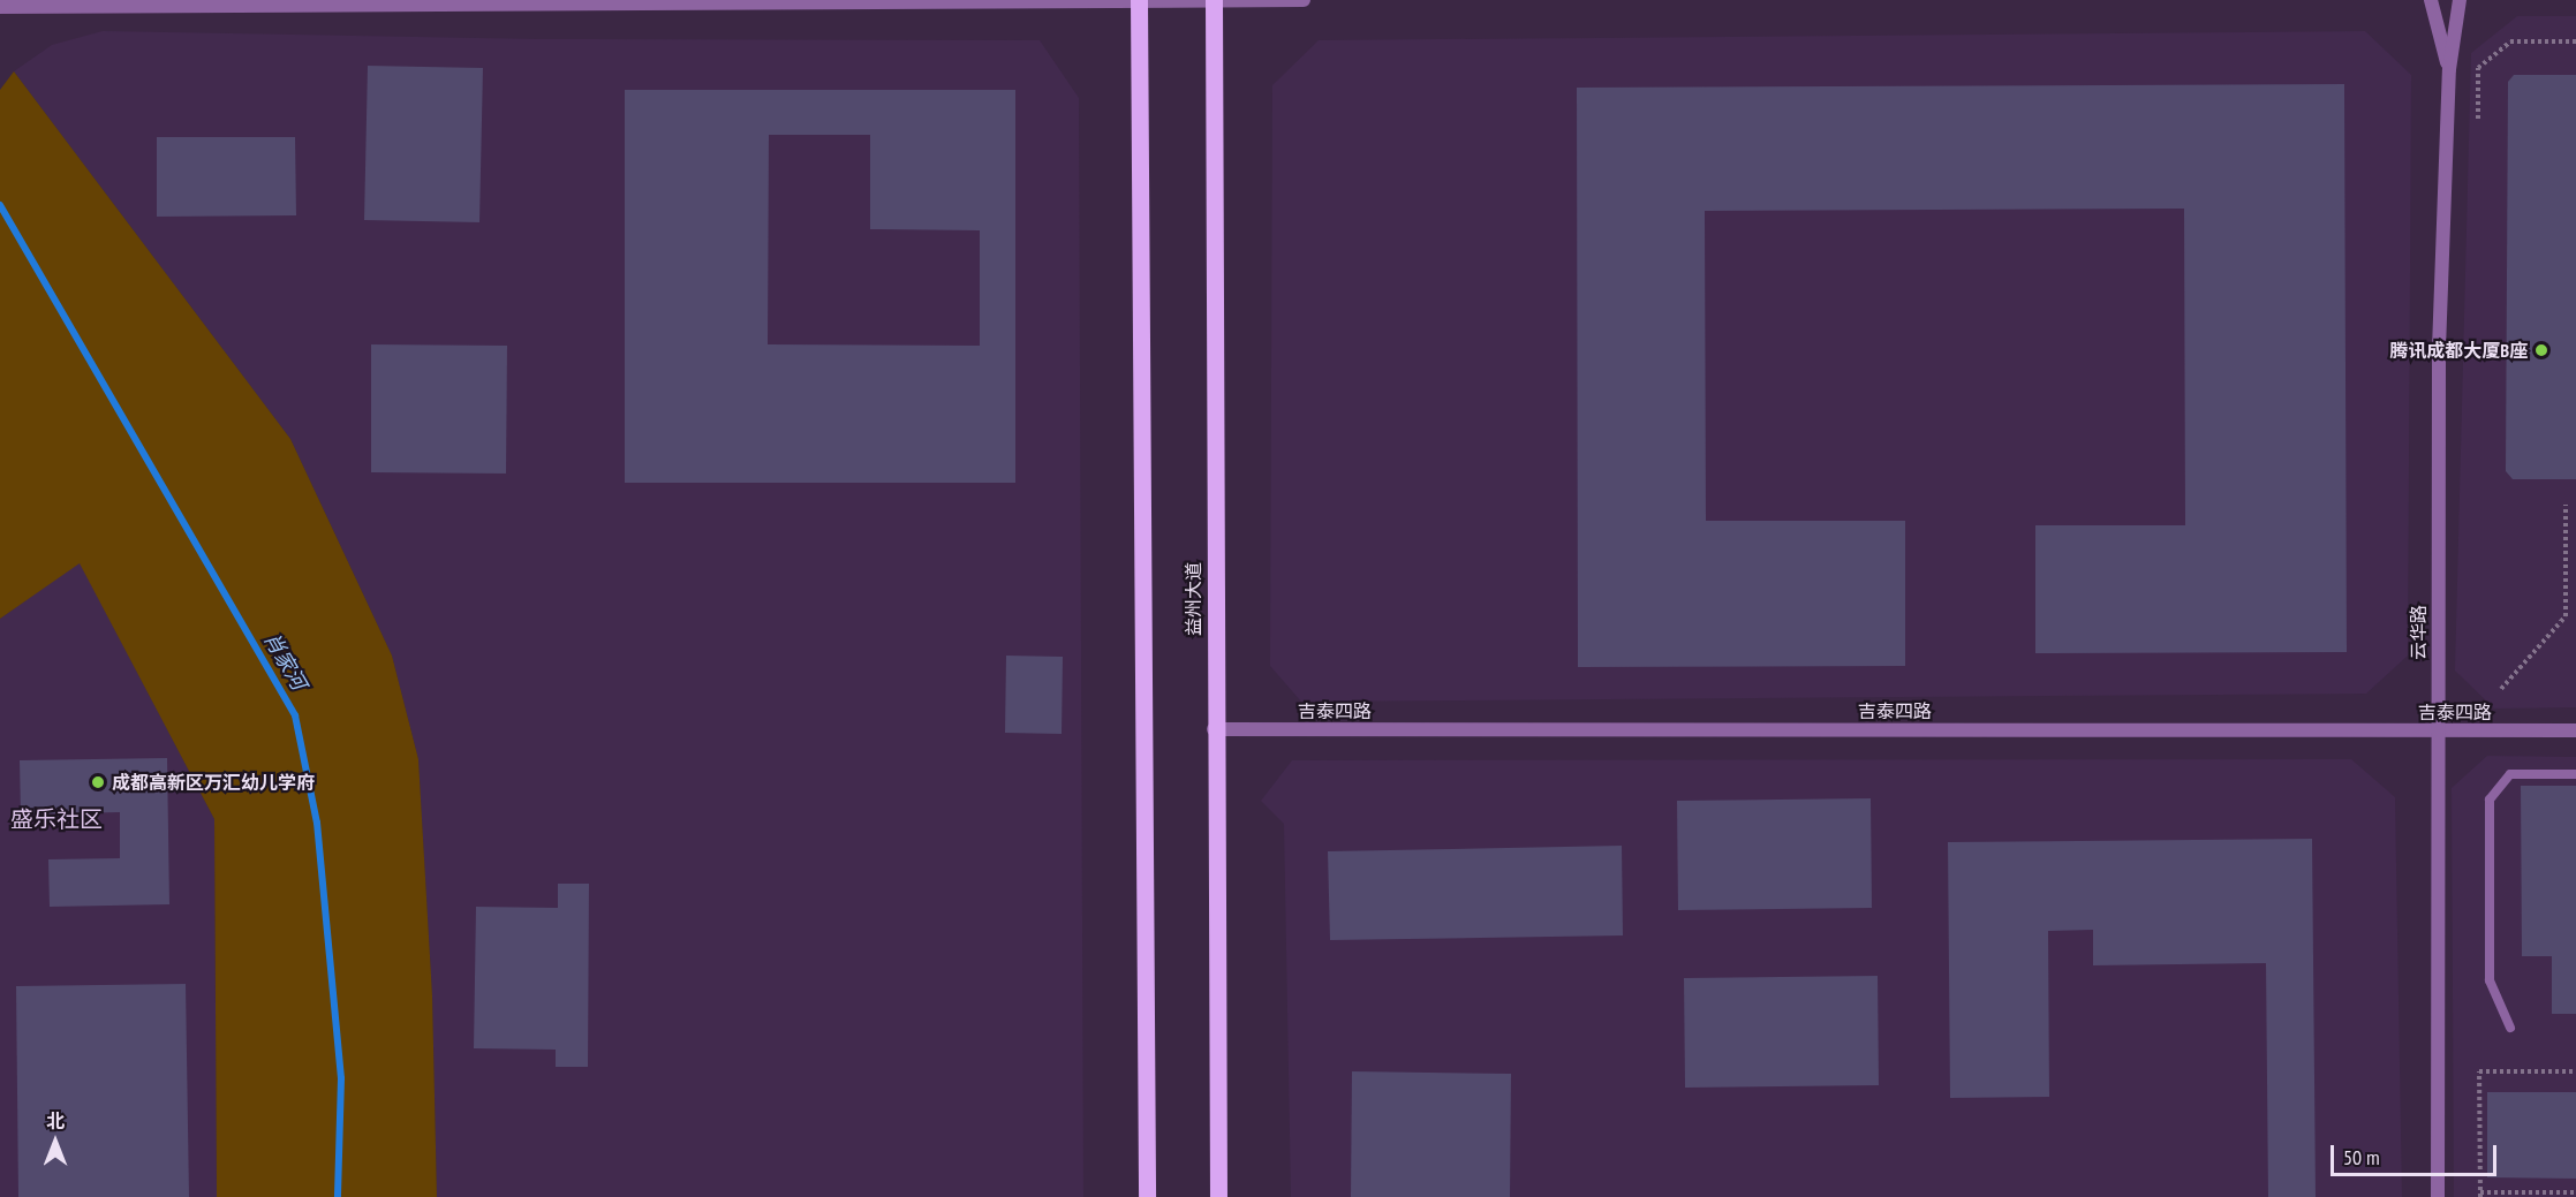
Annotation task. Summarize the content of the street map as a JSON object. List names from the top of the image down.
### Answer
{
  "streets": {
    "main road": ["益州大道"],
    "street": ["云华路", "吉泰四路"]
  },
  "crossings": [
    ["益州大道", "吉泰四路"],
    ["云华路", "吉泰四路"]
  ],
  "districts": ["盛乐社区"],
  "water": ["肖家河"],
  "places": ["腾讯成都大厦B座", "成都高新区万汇幼儿学府"],
  "scale_bar": "50 m",
  "north": "top"
}
